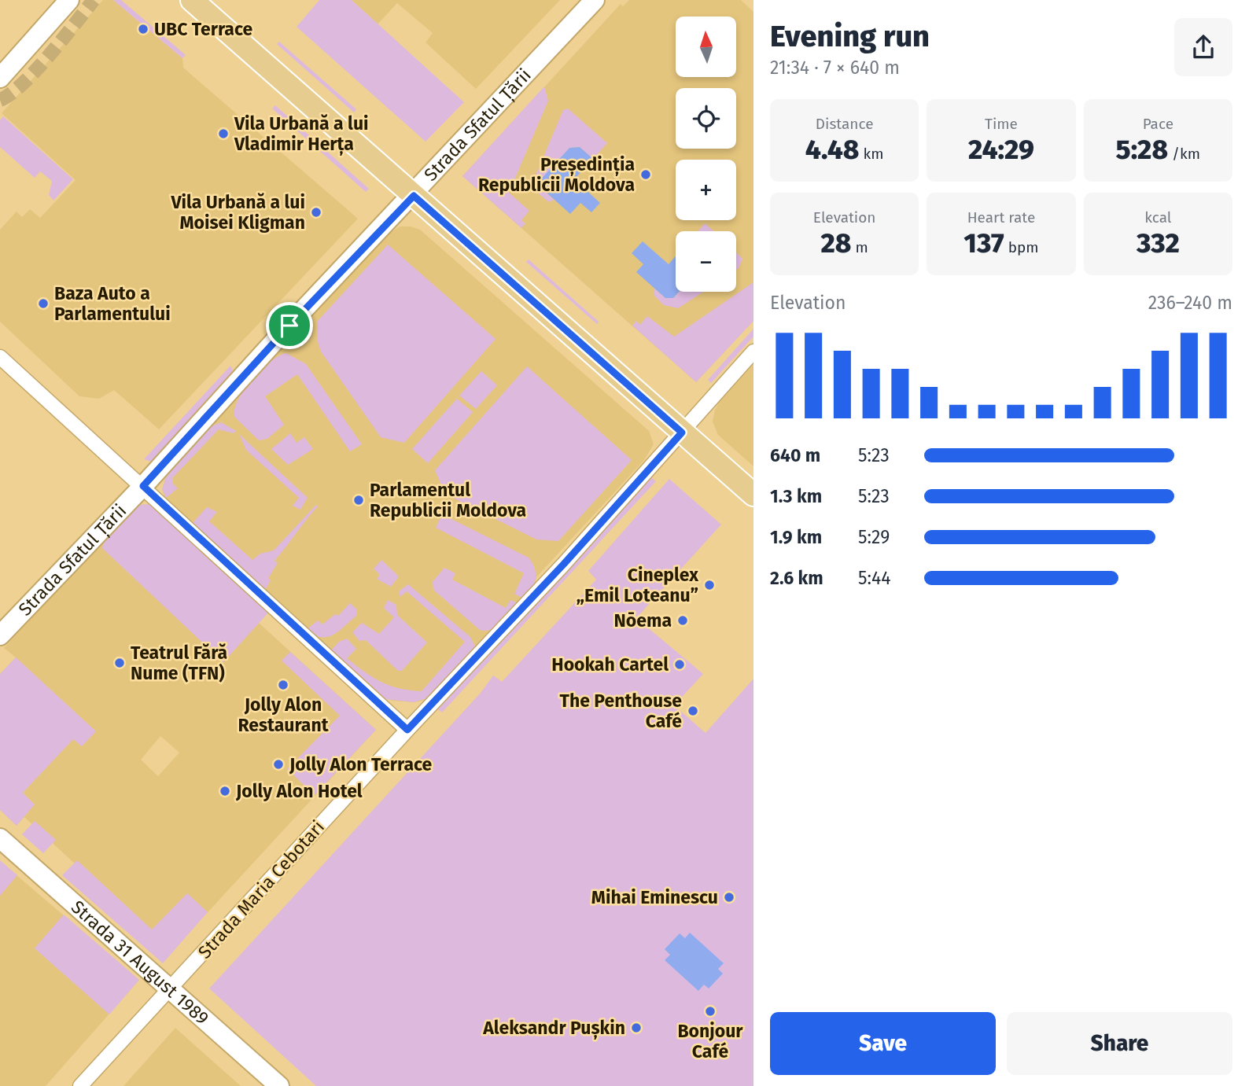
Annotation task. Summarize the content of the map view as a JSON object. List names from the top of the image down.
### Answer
{
  "streets": {
    "main road": ["Strada Sfatul Țării", "Strada 31 August 1989"],
    "street": ["Strada Maria Cebotari"]
  },
  "crossings": [
    ["Strada Maria Cebotari", "Strada 31 August 1989"]
  ],
  "places": [
    "UBC Terrace",
    "Vila Urbană a lui Vladimir Herța",
    "Președinția Republicii Moldova",
    "Vila Urbană a lui Moisei Kligman",
    "Baza Auto a Parlamentului",
    "Parlamentul Republicii Moldova",
    "Cineplex „Emil Loteanu”",
    "Nōema",
    "Teatrul Fără Nume (TFN)",
    "Hookah Cartel",
    "Jolly Alon Restaurant",
    "The Penthouse Café",
    "Jolly Alon Terrace",
    "Jolly Alon Hotel",
    "Mihai Eminescu",
    "Bonjour Café",
    "Aleksandr Pușkin"
  ],
  "north": "top",
  "page": {
    "heading": ["Evening run", "21:34 · 7 × 640 m"],
    "map_buttons": ["+", "−"],
    "stats": [
      ["Distance", "4.48 km"],
      ["Time", "24:29"],
      ["Pace", "5:28 /km"],
      ["Elevation", "28 m"],
      ["Heart rate", "137 bpm"],
      ["kcal", "332"]
    ],
    "chart": ["Elevation", "236–240 m"],
    "list": [
      {
        "name": "640 m",
        "note": "5:23"
      },
      {
        "name": "1.3 km",
        "note": "5:23"
      },
      {
        "name": "1.9 km",
        "note": "5:29"
      },
      {
        "name": "2.6 km",
        "note": "5:44"
      }
    ],
    "buttons": ["Save", "Share"]
  }
}
